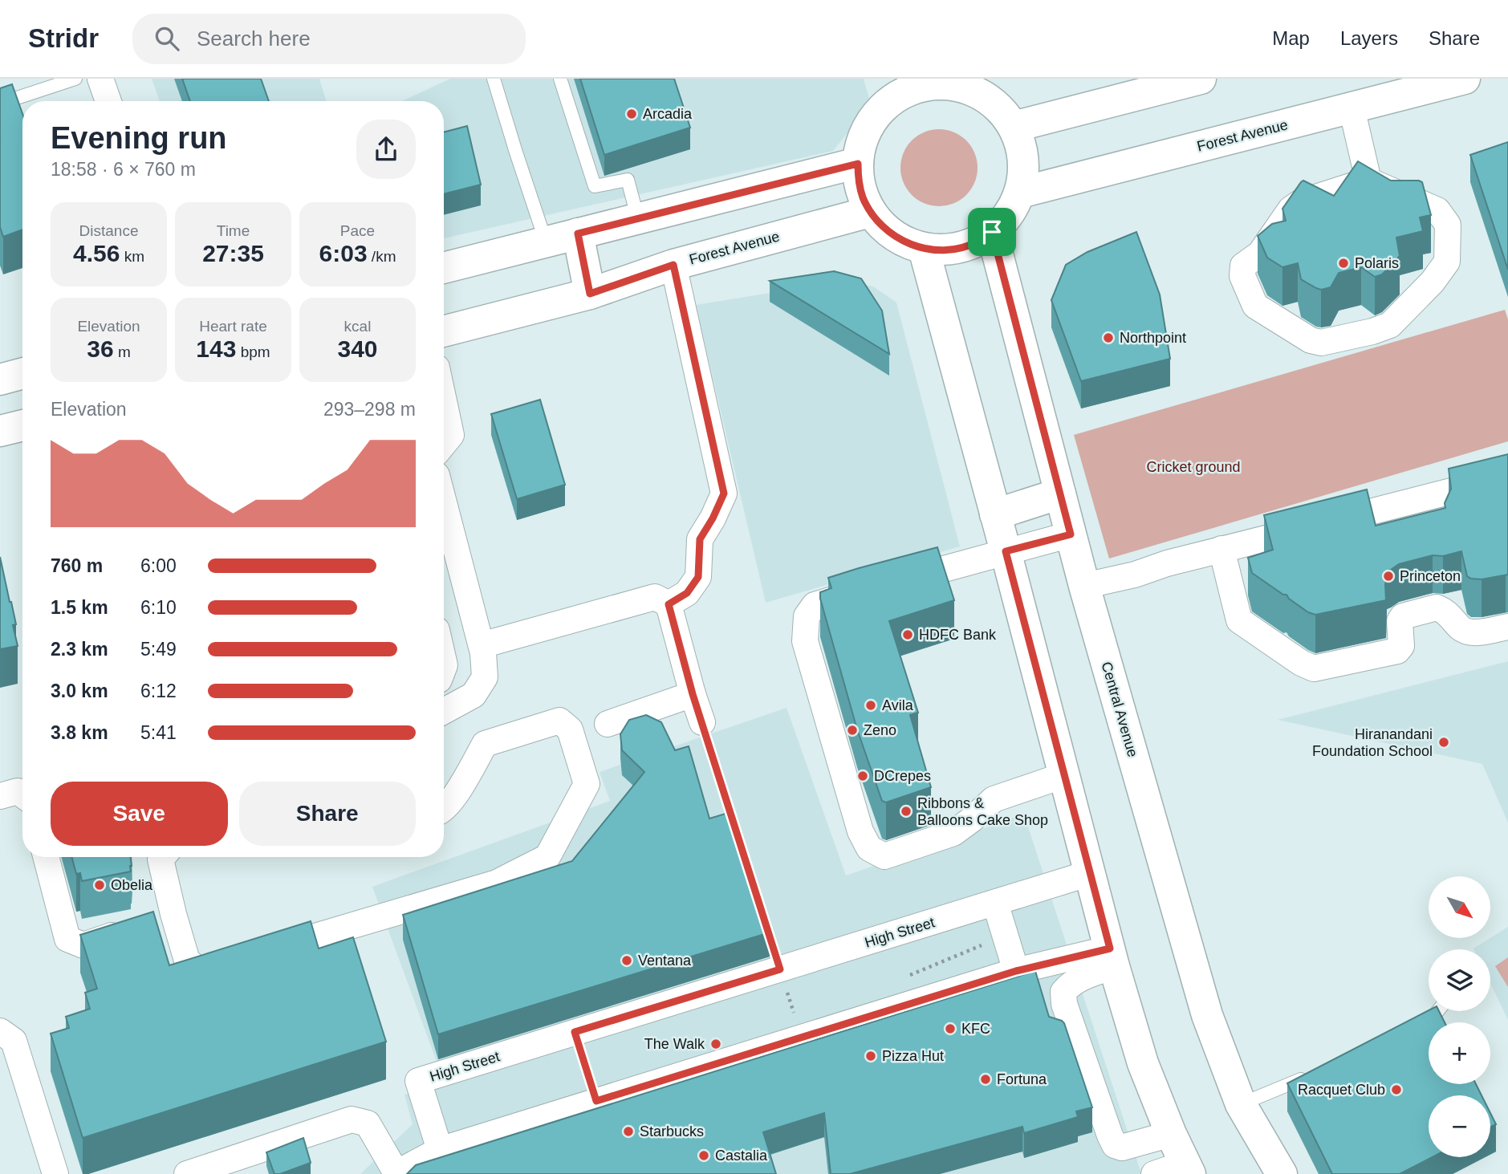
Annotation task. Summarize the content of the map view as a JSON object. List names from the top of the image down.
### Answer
{
  "streets": {
    "main road": ["Forest Avenue", "Central Avenue"],
    "street": ["High Street"]
  },
  "crossings": [
    ["Forest Avenue", "Central Avenue"]
  ],
  "parks": ["Cricket ground"],
  "places": [
    "Arcadia",
    "Polaris",
    "Northpoint",
    "Princeton",
    "HDFC Bank",
    "Avila",
    "Zeno",
    "Hiranandani Foundation School",
    "DCrepes",
    "Ribbons & Balloons Cake Shop",
    "Obelia",
    "Ventana",
    "KFC",
    "The Walk",
    "Pizza Hut",
    "Fortuna",
    "Racquet Club",
    "Starbucks",
    "Castalia"
  ],
  "north": "bottom right",
  "page": {
    "header": "Stridr",
    "search": "Search here",
    "nav": ["Map", "Layers", "Share"],
    "heading": ["Evening run", "18:58 · 6 × 760 m"],
    "stats": [
      ["Distance", "4.56 km"],
      ["Time", "27:35"],
      ["Pace", "6:03 /km"],
      ["Elevation", "36 m"],
      ["Heart rate", "143 bpm"],
      ["kcal", "340"]
    ],
    "chart": ["Elevation", "293–298 m"],
    "list": [
      {
        "name": "760 m",
        "note": "6:00"
      },
      {
        "name": "1.5 km",
        "note": "6:10"
      },
      {
        "name": "2.3 km",
        "note": "5:49"
      },
      {
        "name": "3.0 km",
        "note": "6:12"
      },
      {
        "name": "3.8 km",
        "note": "5:41"
      }
    ],
    "buttons": ["Save", "Share"],
    "map_buttons": ["+", "−"]
  }
}
